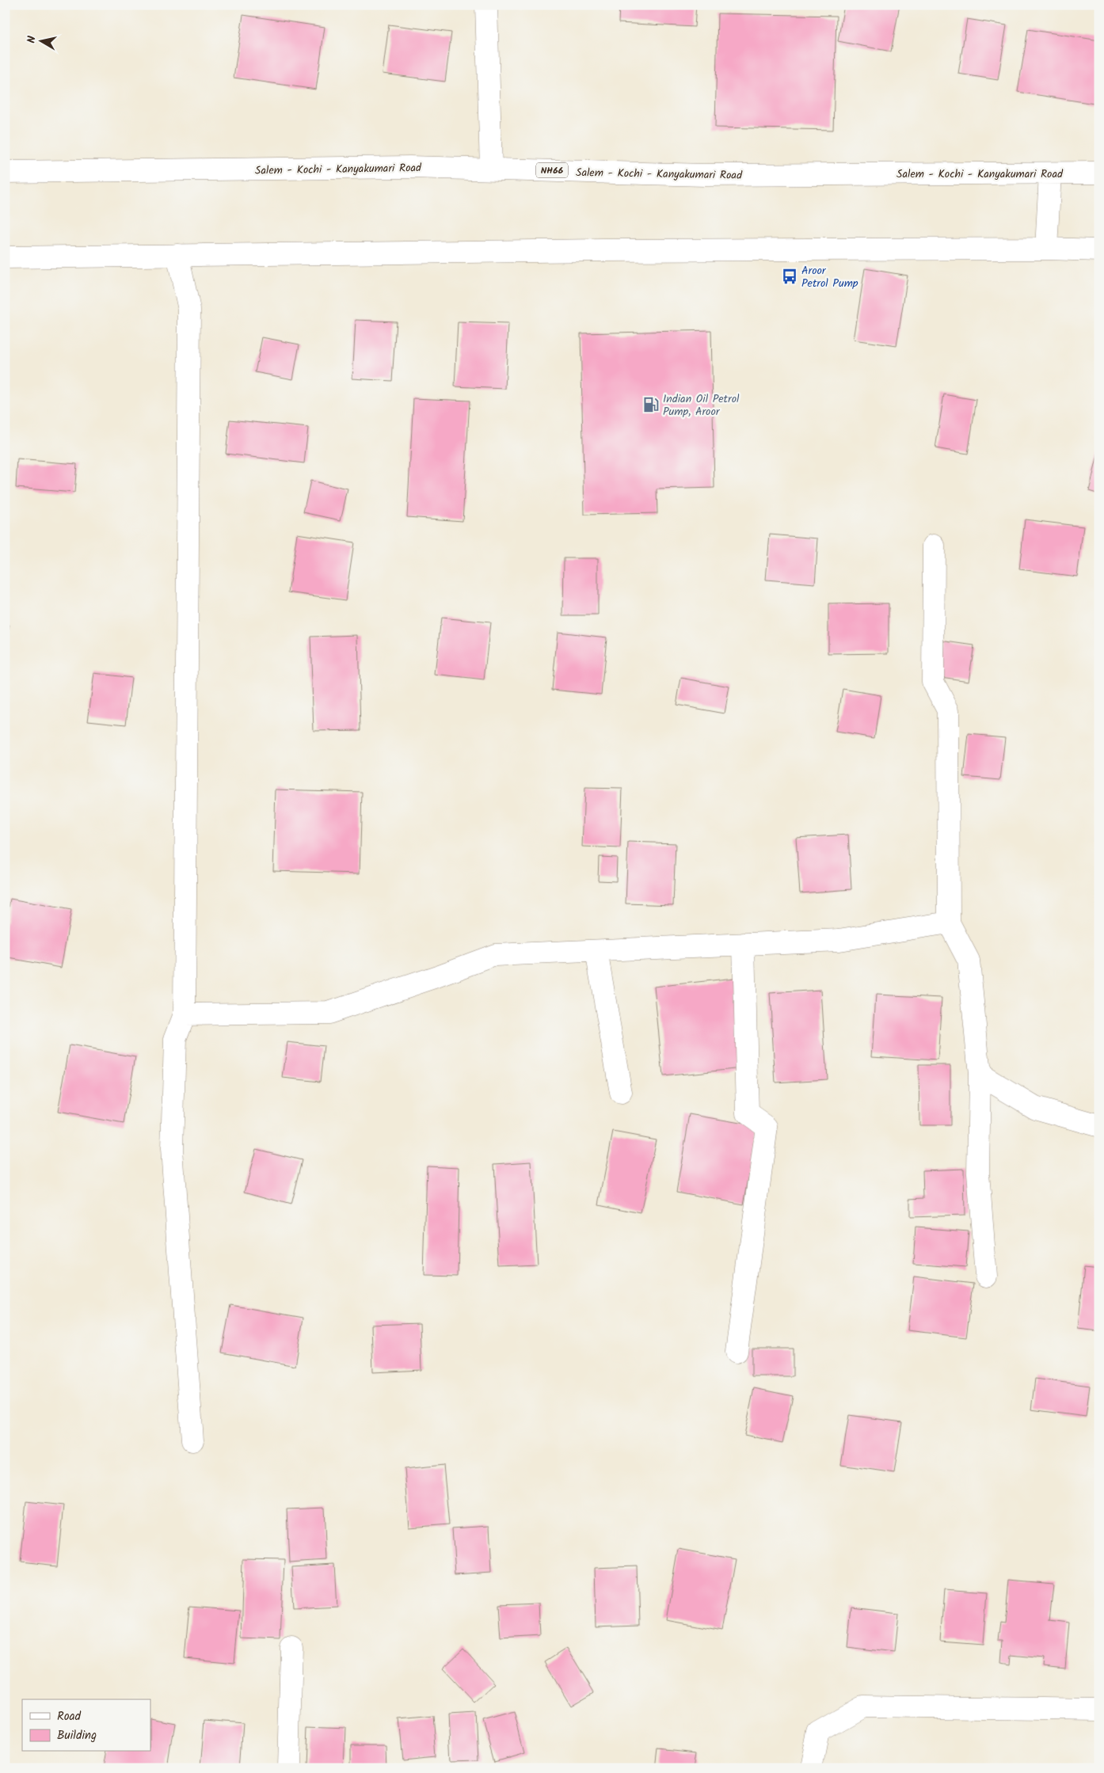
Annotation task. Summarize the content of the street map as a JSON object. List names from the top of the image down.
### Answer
{
  "streets": {
    "main road": ["Salem - Kochi - Kanyakumari Road", "NH66"]
  },
  "places": {
    "bus stop": ["Aroor Petrol Pump"],
    "fuel station": ["Indian Oil Petrol Pump, Aroor"]
  },
  "legend": ["Road", "Building"],
  "north": "left"
}
